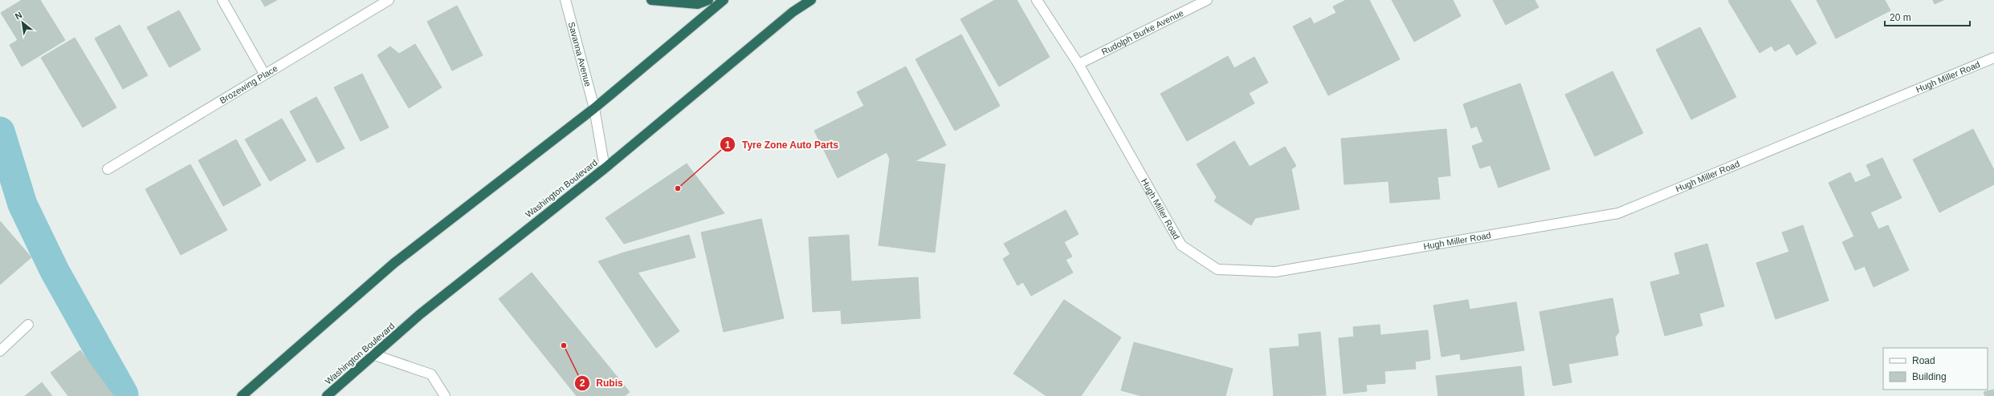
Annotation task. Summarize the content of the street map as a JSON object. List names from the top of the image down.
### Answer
{
  "streets": {
    "highway": ["Washington Boulevard"],
    "street": [
      "Rudolph Burke Avenue",
      "Savanna Avenue",
      "Hugh Miller Road",
      "Brozewing Place"
    ]
  },
  "crossings": [
    ["Rudolph Burke Avenue", "Hugh Miller Road"],
    ["Savanna Avenue", "Washington Boulevard"]
  ],
  "places": ["Tyre Zone Auto Parts", "Rubis"],
  "legend": ["Road", "Building"],
  "scale_bar": "20 m",
  "north": "top left"
}
